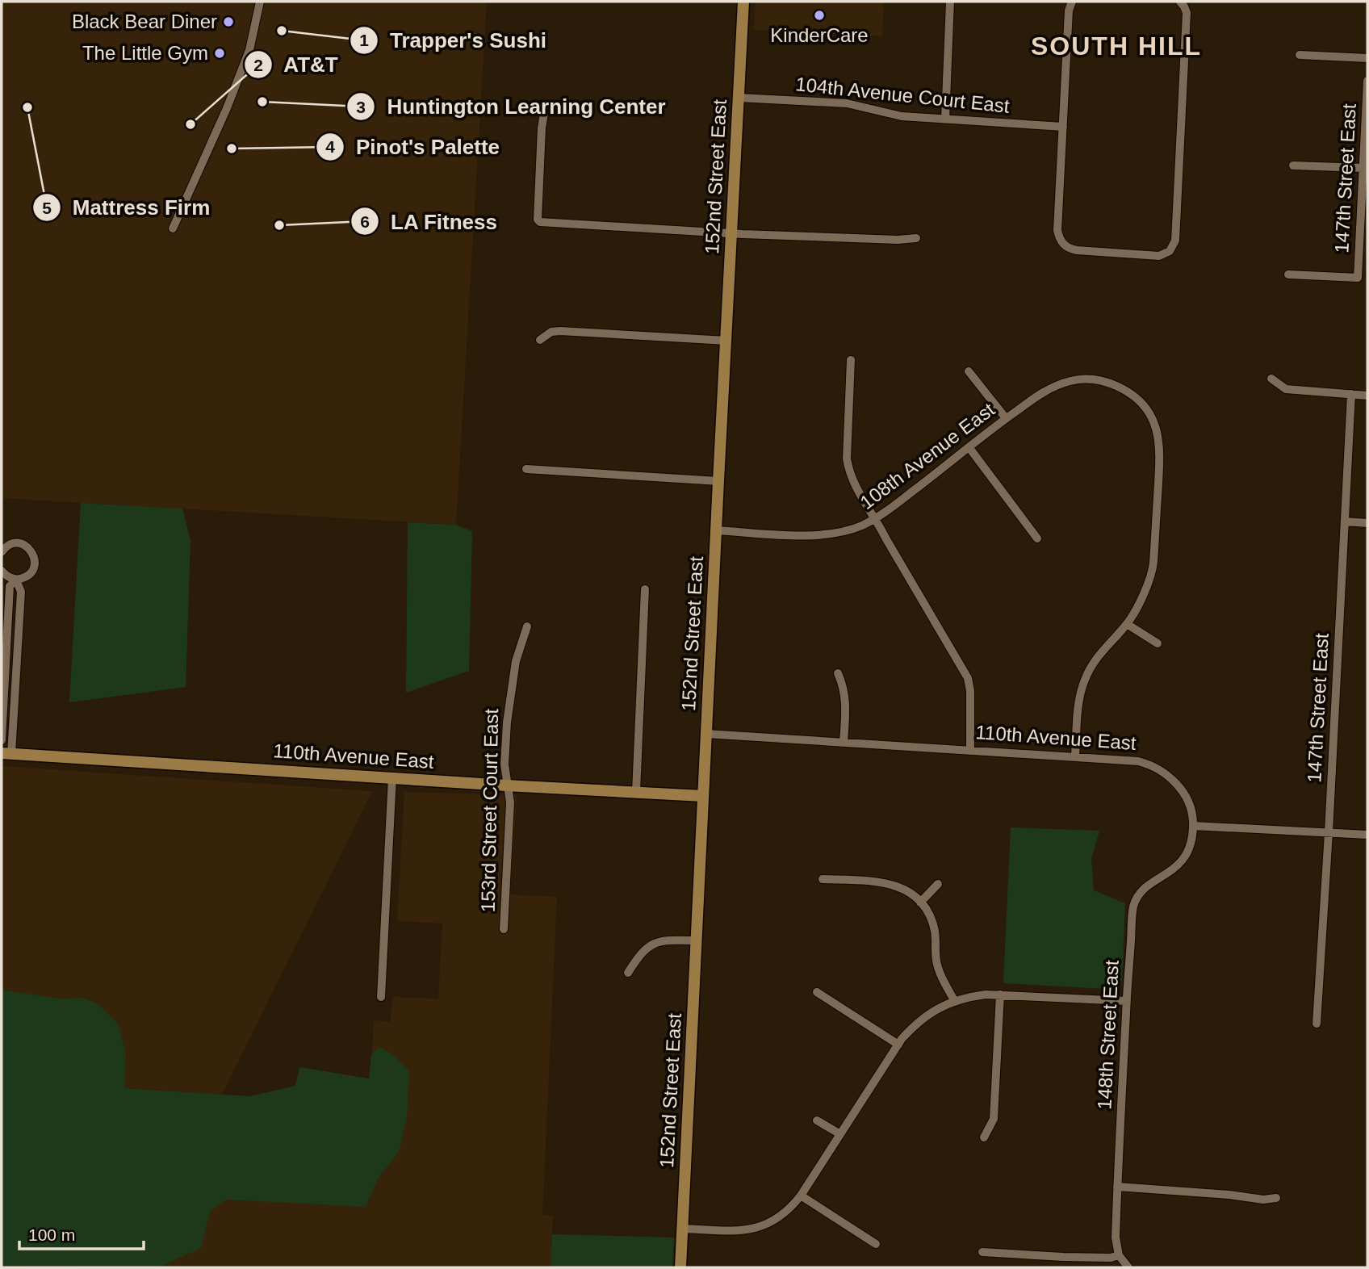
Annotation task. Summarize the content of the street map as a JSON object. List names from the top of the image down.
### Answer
{
  "streets": {
    "main road": ["152nd Street East", "110th Avenue East"],
    "street": [
      "104th Avenue Court East",
      "147th Street East",
      "108th Avenue East",
      "153rd Street Court East",
      "148th Street East"
    ]
  },
  "crossings": [
    ["104th Avenue Court East", "152nd Street East"],
    ["152nd Street East", "108th Avenue East"],
    ["152nd Street East", "110th Avenue East"],
    ["110th Avenue East", "153rd Street Court East"],
    ["110th Avenue East", "148th Street East"]
  ],
  "districts": ["SOUTH HILL"],
  "places": [
    "KinderCare",
    "Black Bear Diner",
    "Trapper's Sushi",
    "The Little Gym",
    "Huntington Learning Center",
    "Mattress Firm",
    "AT&T",
    "Pinot's Palette",
    "LA Fitness"
  ],
  "scale_bar": "100 m"
}
